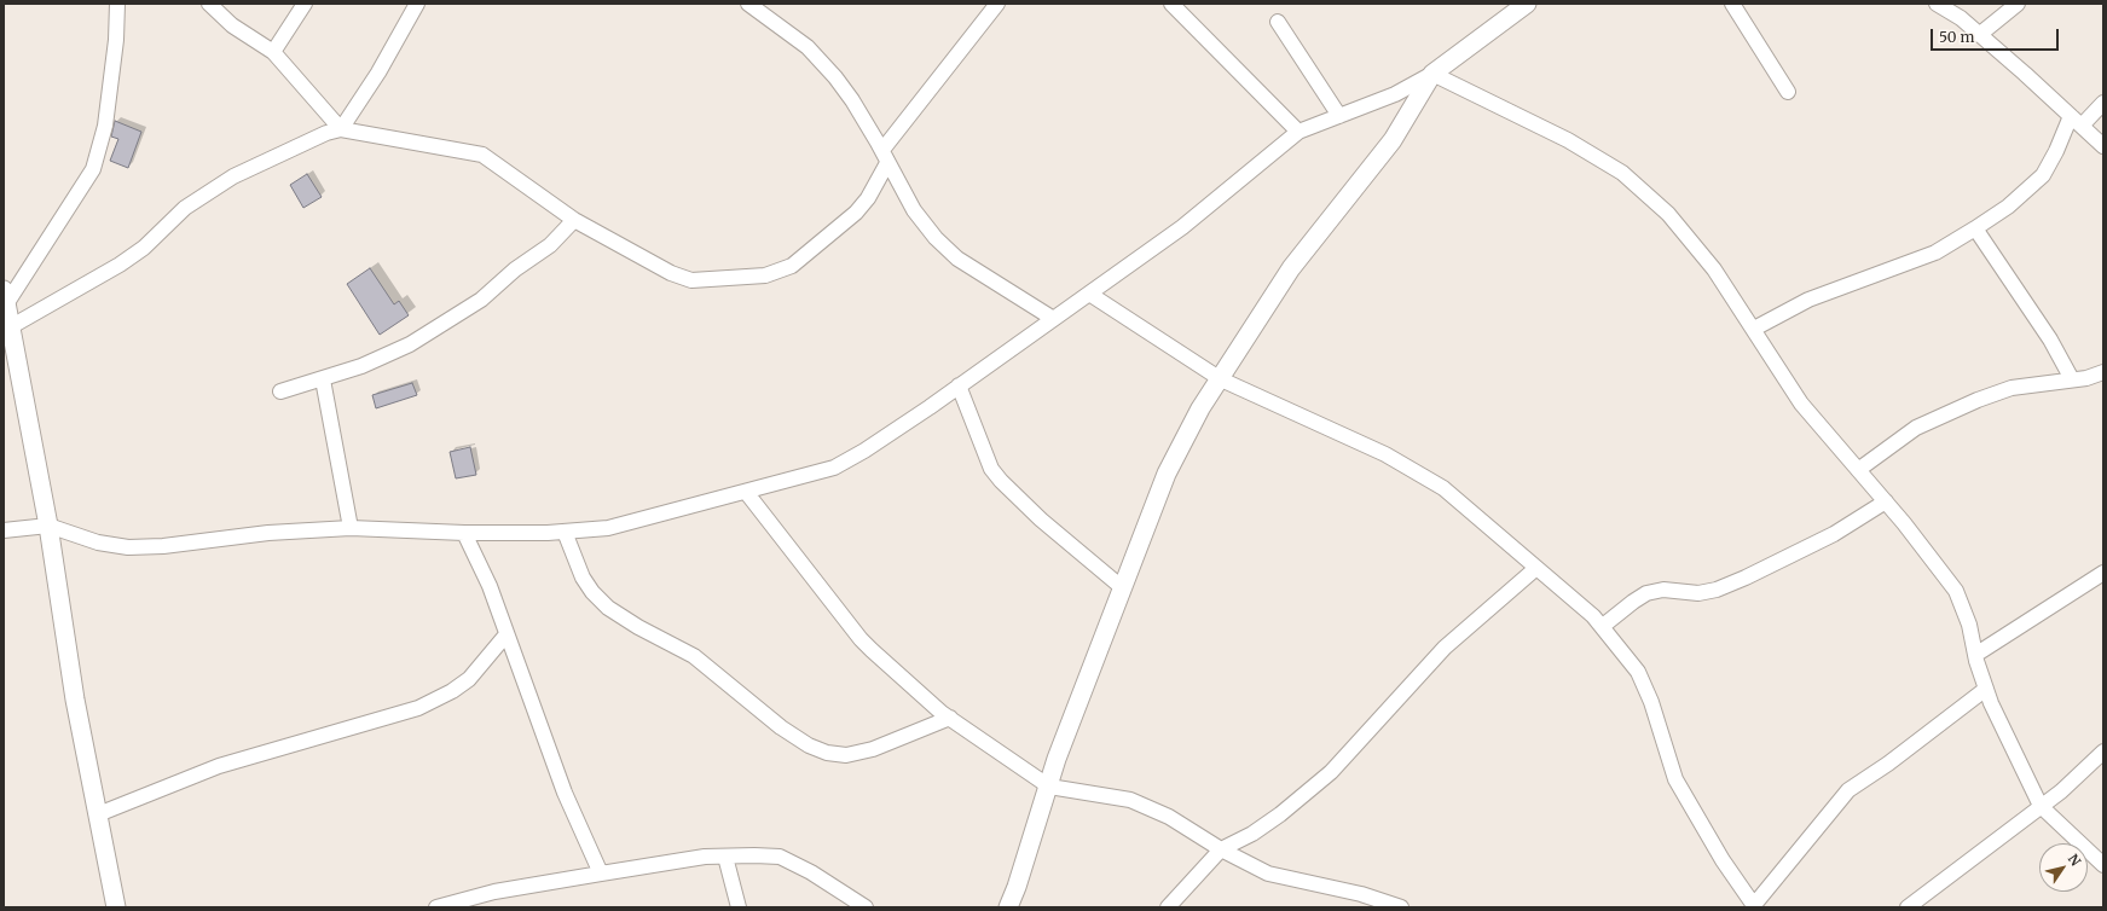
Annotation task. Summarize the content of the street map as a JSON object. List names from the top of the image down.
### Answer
{
  "scale_bar": "50 m",
  "north": "top right"
}
